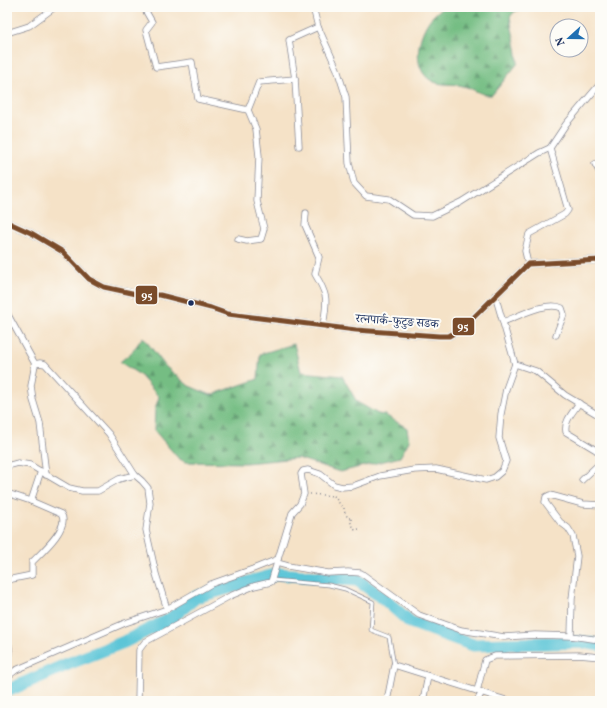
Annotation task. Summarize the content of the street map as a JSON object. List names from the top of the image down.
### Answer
{
  "streets": {
    "street": ["रत्नपार्क-फुटुङ सडक"]
  },
  "lines": ["transit line 95"],
  "north": "left"
}
